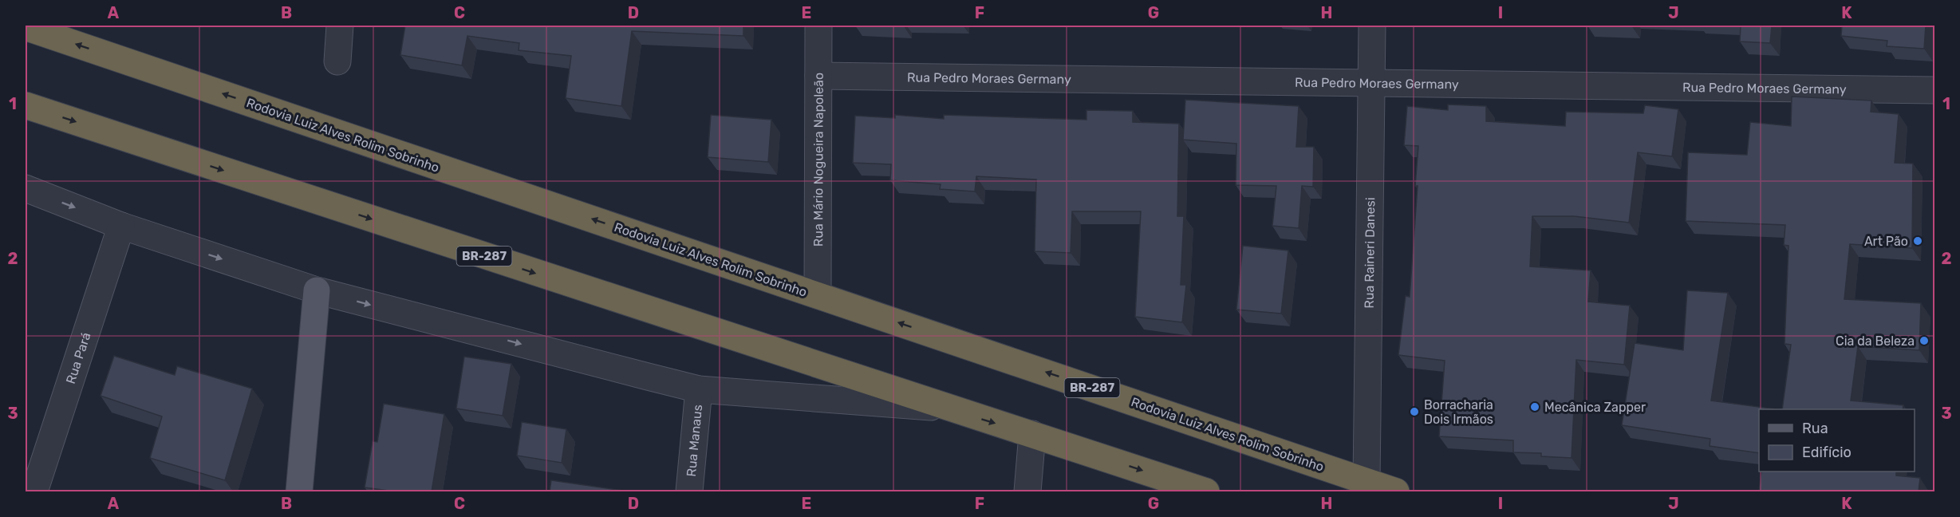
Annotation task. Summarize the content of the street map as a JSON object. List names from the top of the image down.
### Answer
{
  "streets": {
    "highway": ["Rodovia Luiz Alves Rolim Sobrinho", "BR-287"],
    "street": [
      "Rua Pedro Moraes Germany",
      "Rua Mário Nogueira Napoleão",
      "Rua Raineri Danesi",
      "Rua Pará",
      "Rua Manaus"
    ]
  },
  "crossings": [
    ["Rua Pedro Moraes Germany", "Rua Mário Nogueira Napoleão"],
    ["Rua Pedro Moraes Germany", "Rua Raineri Danesi"],
    ["Rodovia Luiz Alves Rolim Sobrinho", "Rua Mário Nogueira Napoleão"],
    ["Rodovia Luiz Alves Rolim Sobrinho", "Rua Raineri Danesi"]
  ],
  "places": [
    "Art Pão",
    "Cia da Beleza",
    "Mecânica Zapper",
    "Borracharia Dois Irmãos"
  ],
  "legend": ["Rua", "Edifício"],
  "grid": {
    "columns": [
      "A",
      "B",
      "C",
      "D",
      "E",
      "F",
      "G",
      "H",
      "I",
      "J",
      "K"
    ],
    "rows": ["1", "2", "3"]
  }
}
